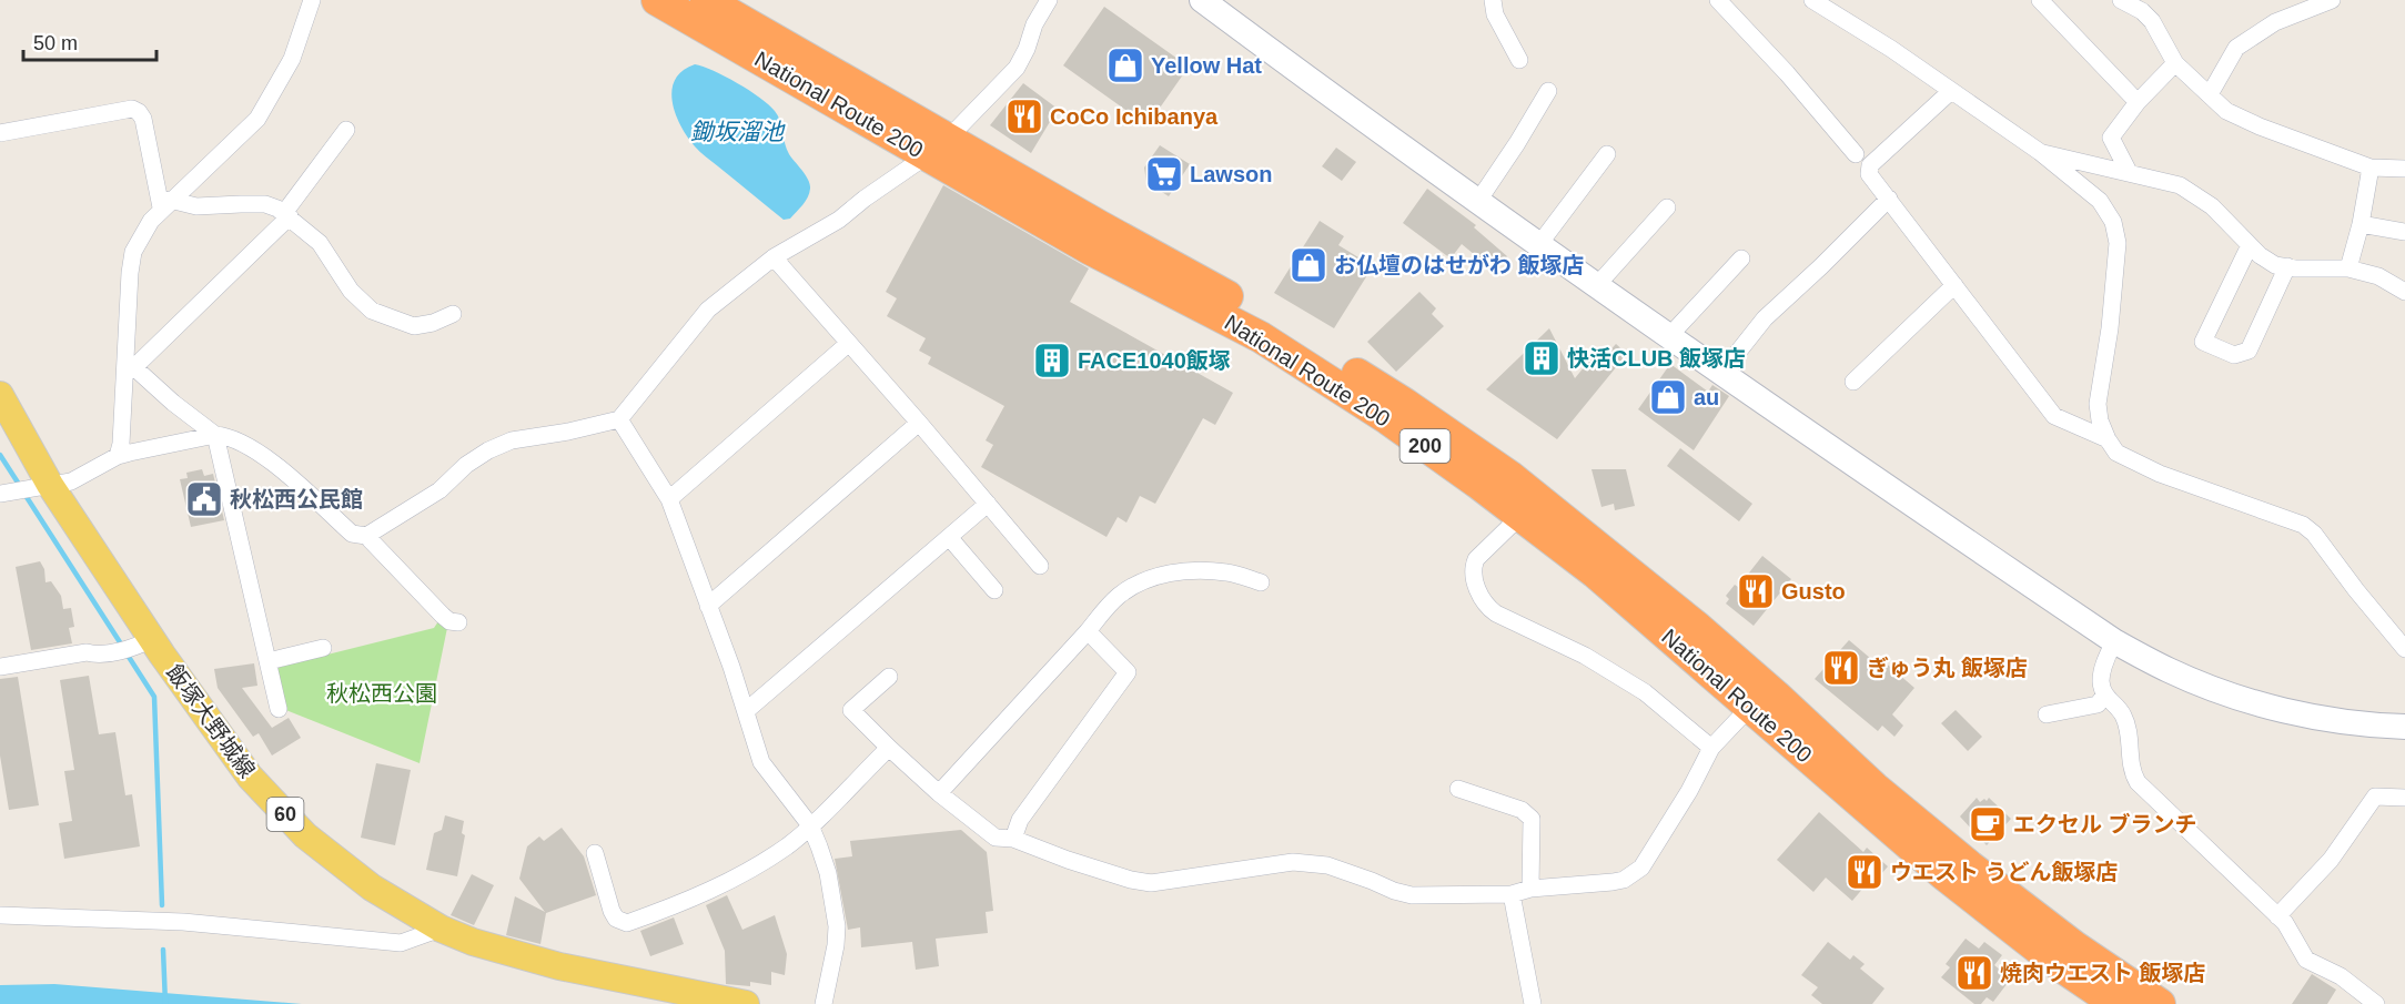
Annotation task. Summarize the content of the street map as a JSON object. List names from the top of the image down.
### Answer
{
  "streets": {
    "highway": ["National Route 200", "200"],
    "main road": ["飯塚大野城線", "60"]
  },
  "water": ["鋤坂溜池"],
  "parks": ["秋松西公園"],
  "places": {
    "shop": ["Yellow Hat", "お仏壇のはせがわ 飯塚店", "au"],
    "restaurant": [
      "CoCo Ichibanya",
      "Gusto",
      "ぎゅう丸 飯塚店",
      "ウエスト うどん飯塚店",
      "焼肉ウエスト 飯塚店"
    ],
    "supermarket": ["Lawson"],
    "building": ["快活CLUB 飯塚店", "FACE1040飯塚"],
    "public building": ["秋松西公民館"],
    "cafe": ["エクセル ブランチ"]
  },
  "scale_bar": "50 m"
}
